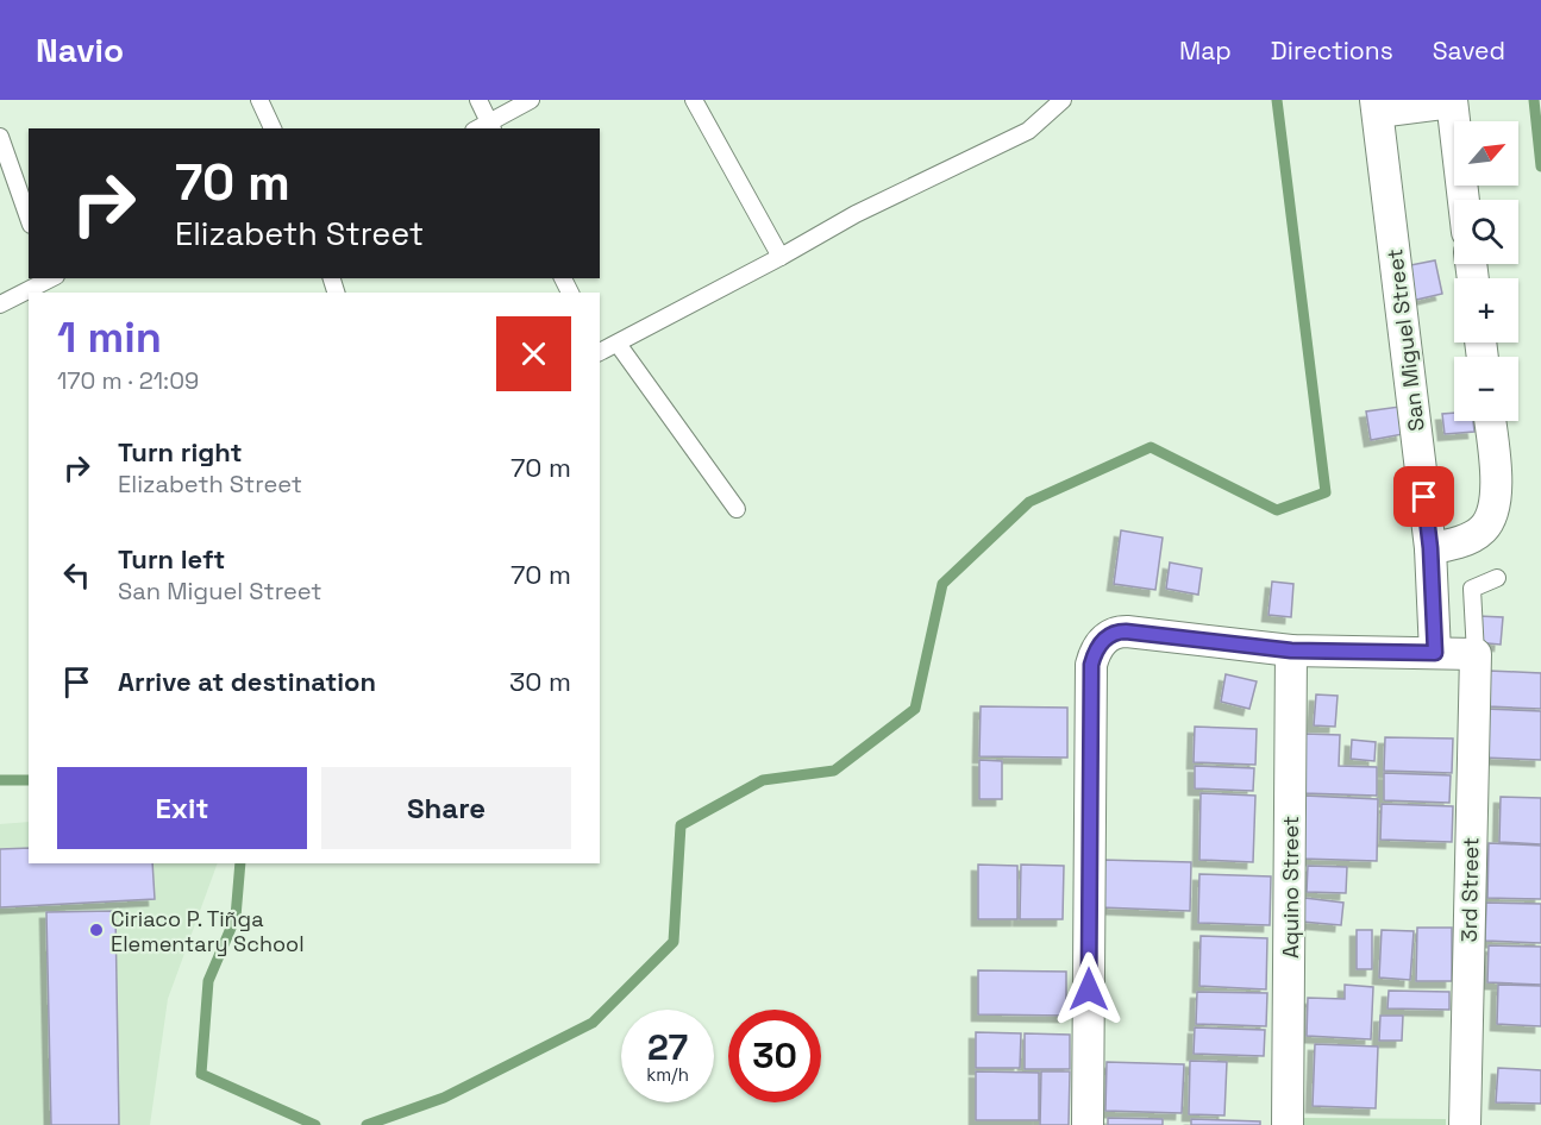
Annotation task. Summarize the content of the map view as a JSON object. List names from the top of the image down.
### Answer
{
  "streets": {
    "street": ["San Miguel Street", "Aquino Street", "3rd Street"]
  },
  "places": ["Ciriaco P. Tiñga Elementary School"],
  "north": "top right",
  "page": {
    "header": "Navio",
    "nav": ["Map", "Directions", "Saved"],
    "map_buttons": ["+", "−"],
    "turn": ["70 m", "Elizabeth Street"],
    "heading": ["1 min", "170 m · 21:09"],
    "list": [
      {
        "name": "Turn right",
        "note": "Elizabeth Street",
        "value": "70 m"
      },
      {
        "name": "Turn left",
        "note": "San Miguel Street",
        "value": "70 m"
      },
      {
        "name": "Arrive at destination",
        "value": "30 m"
      }
    ],
    "buttons": ["Exit", "Share"],
    "speed": "27 km/h",
    "limit": "30"
  }
}
